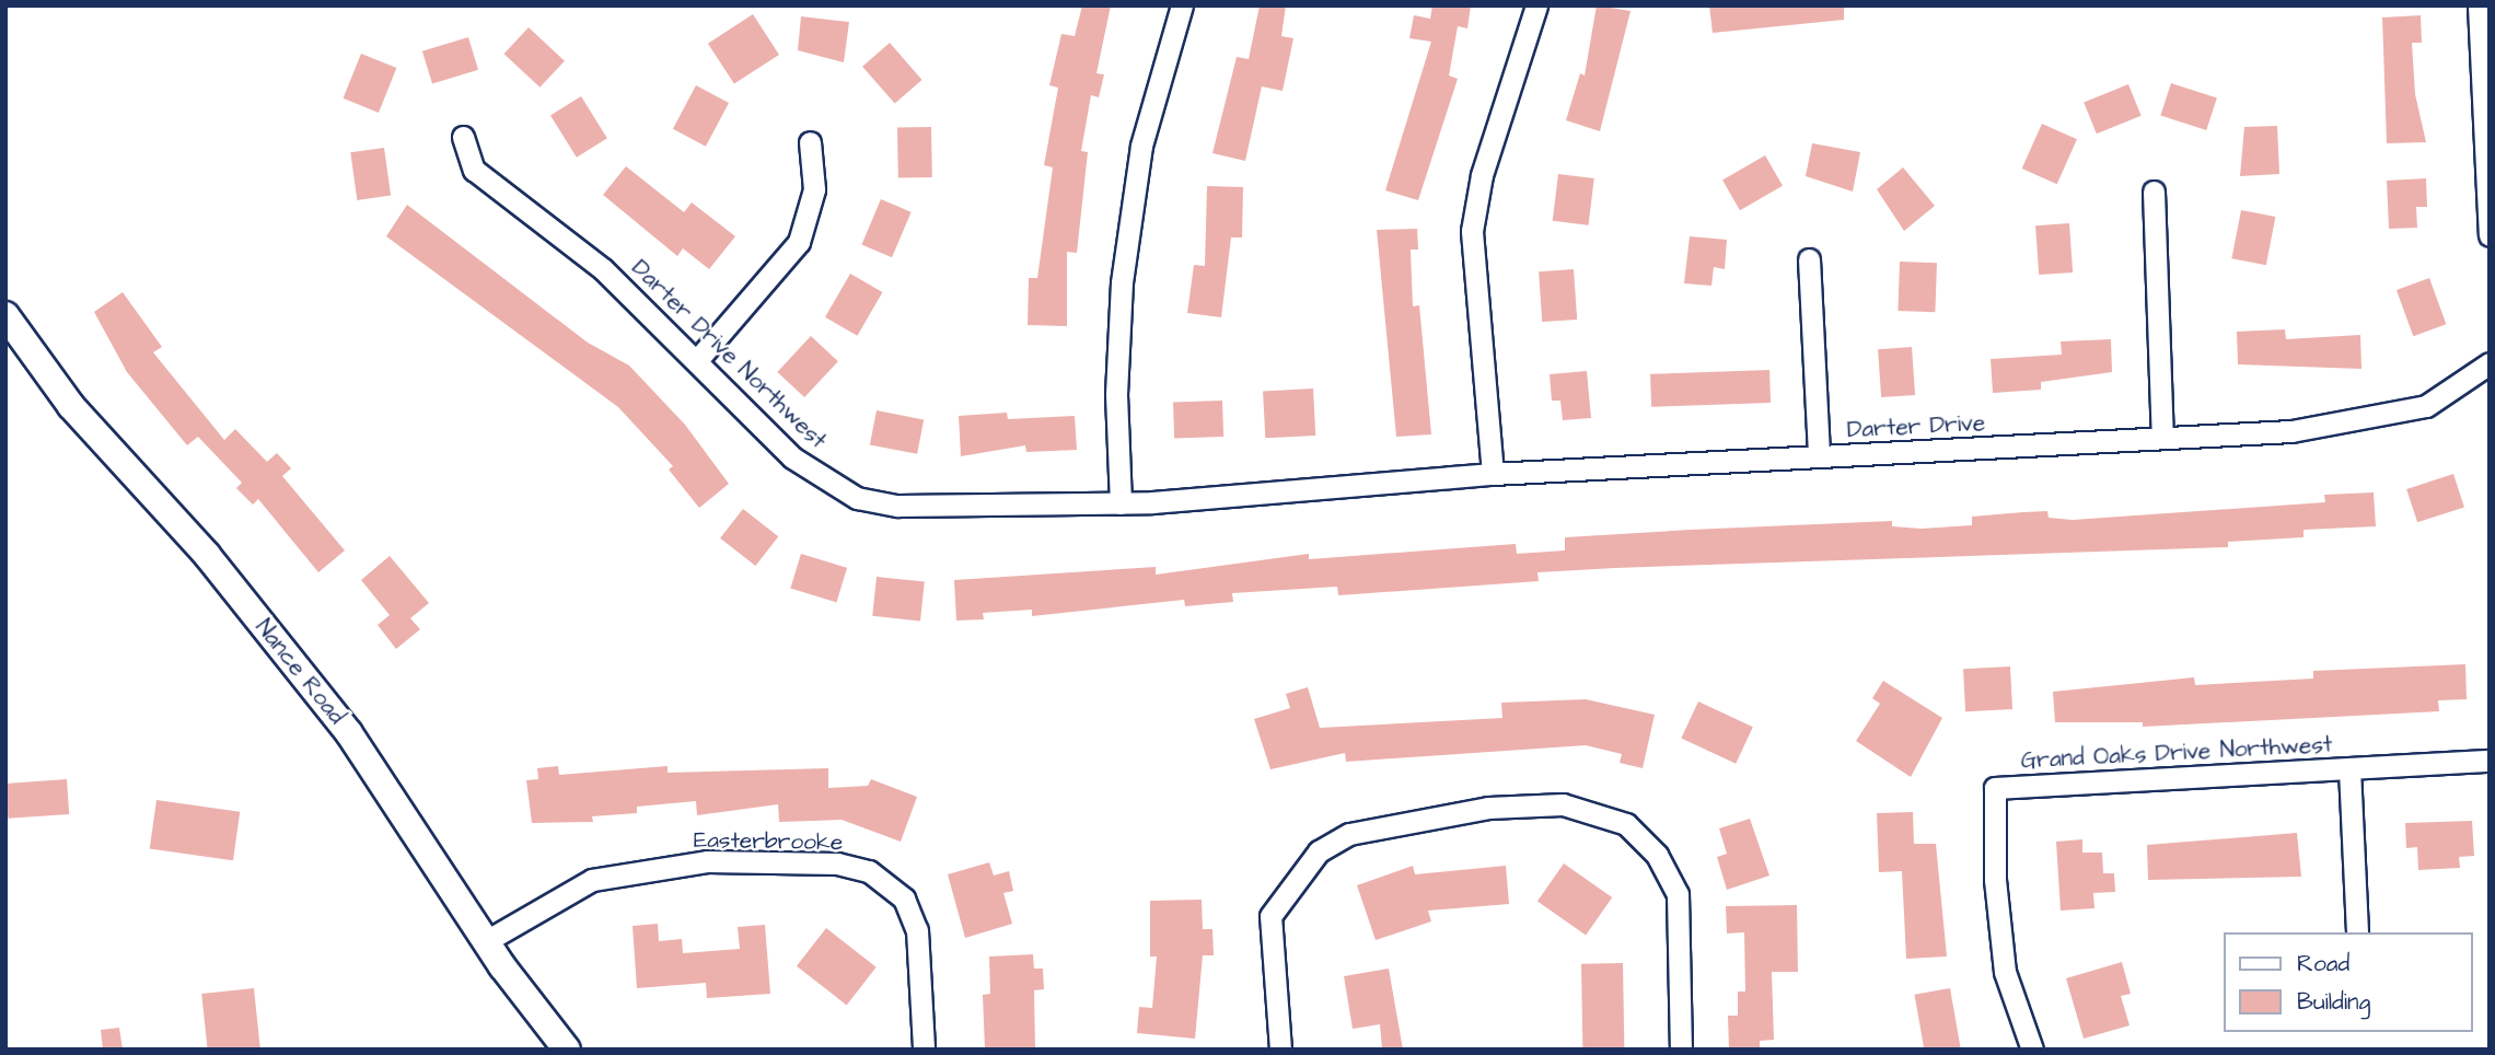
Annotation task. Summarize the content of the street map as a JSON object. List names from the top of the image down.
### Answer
{
  "streets": {
    "street": [
      "Darter Drive Northwest",
      "Darter Drive",
      "Nance Road",
      "Grand Oaks Drive Northwest",
      "Easterbrooke"
    ]
  },
  "crossings": [
    ["Darter Drive Northwest", "Darter Drive"],
    ["Nance Road", "Easterbrooke"]
  ],
  "legend": ["Road", "Building"]
}
